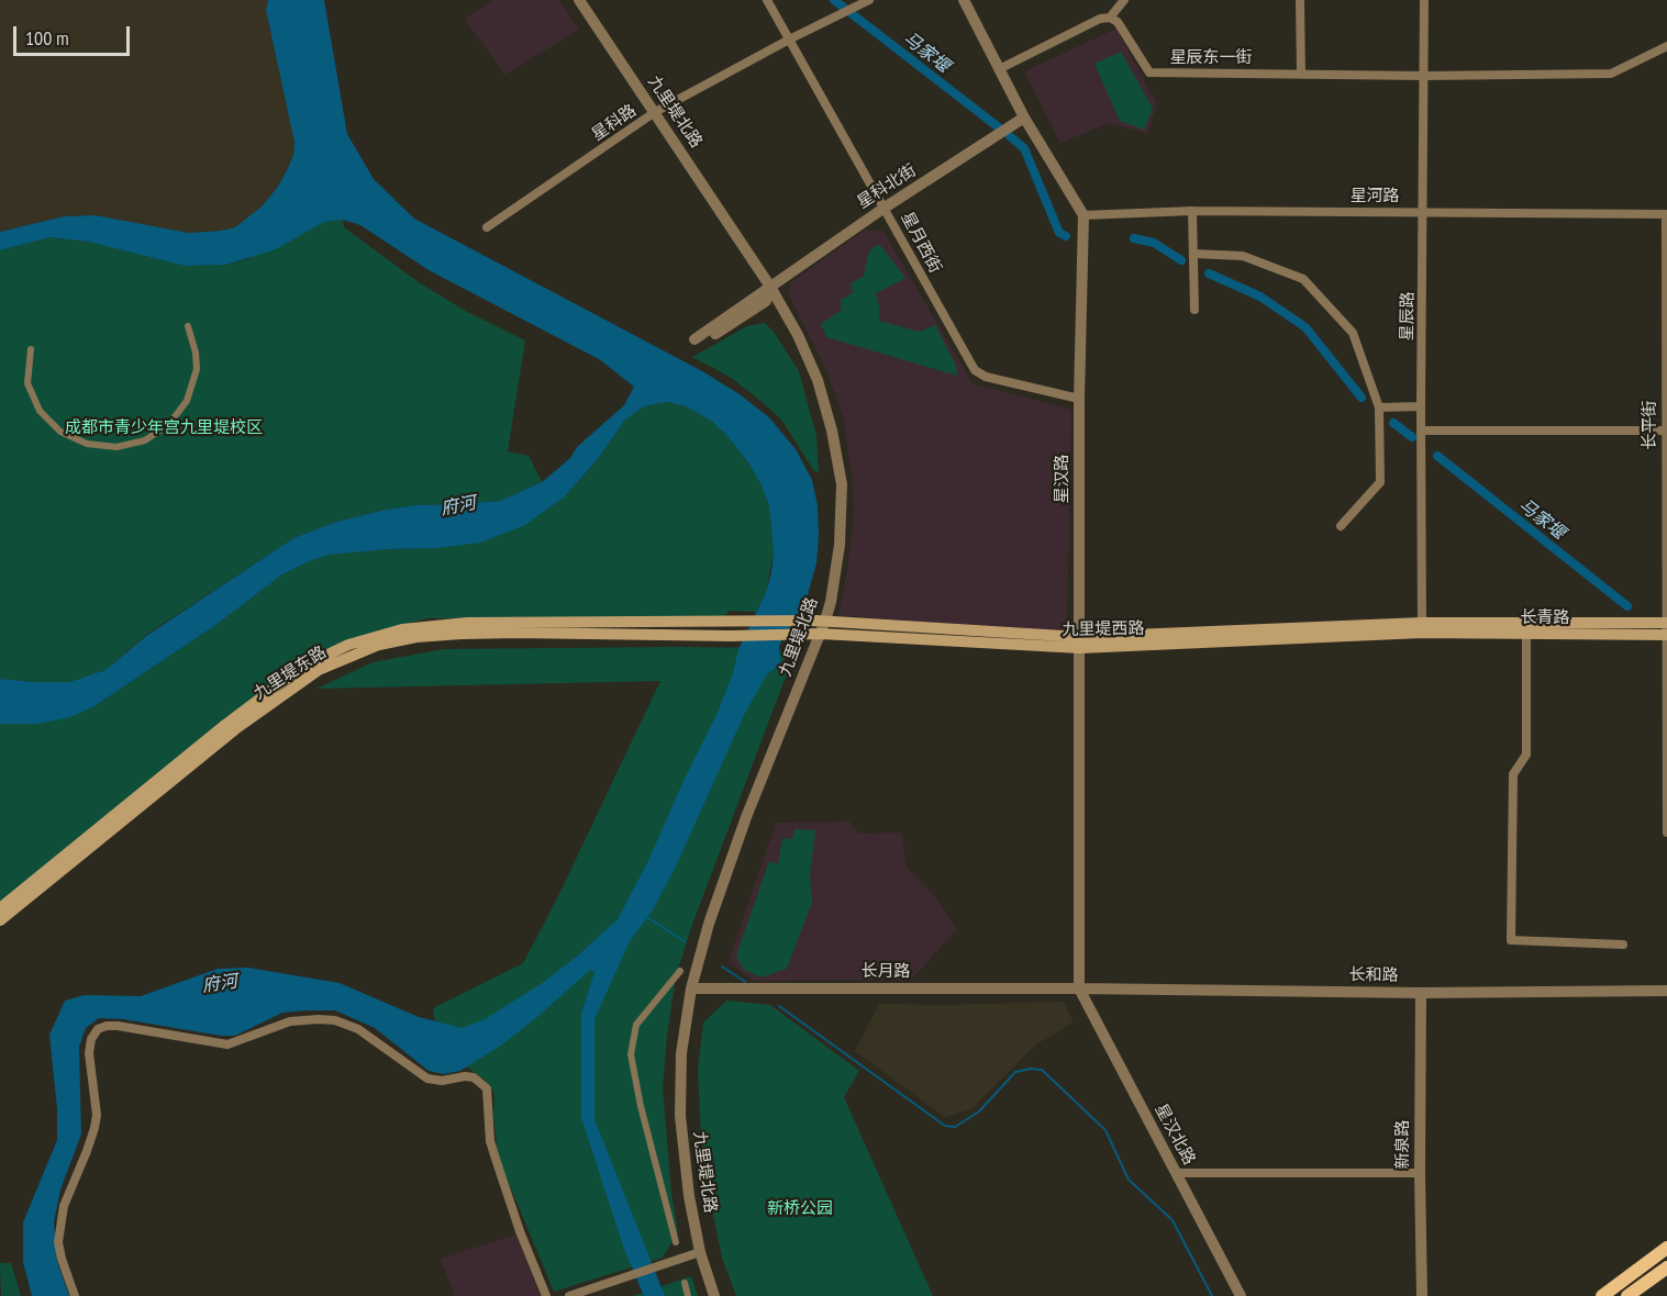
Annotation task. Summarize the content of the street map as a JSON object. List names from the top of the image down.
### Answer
{
  "streets": {
    "main road": ["长青路", "九里堤西路", "九里堤东路"],
    "street": [
      "星辰东一街",
      "九里堤北路",
      "星科路",
      "星科北街",
      "星河路",
      "星月西街",
      "星辰路",
      "长平街",
      "星汉路",
      "长月路",
      "长和路",
      "星汉北路",
      "新泉路"
    ]
  },
  "crossings": [
    ["星辰东一街", "星辰路"],
    ["九里堤北路", "星科路"],
    ["九里堤北路", "星科北街"],
    ["九里堤北路", "九里堤西路"],
    ["九里堤北路", "长月路"],
    ["星科路", "星月西街"],
    ["星科北街", "星月西街"],
    ["星河路", "星辰路"],
    ["星河路", "长平街"],
    ["星河路", "星汉路"],
    ["星月西街", "星汉路"],
    ["星辰路", "长青路"],
    ["星辰路", "九里堤西路"],
    ["长平街", "长青路"],
    ["星汉路", "九里堤西路"],
    ["星汉路", "长月路"],
    ["星汉路", "长和路"],
    ["星汉路", "星汉北路"],
    ["长青路", "九里堤西路"],
    ["九里堤西路", "九里堤东路"],
    ["长月路", "长和路"],
    ["长月路", "星汉北路"],
    ["长和路", "星汉北路"],
    ["长和路", "新泉路"]
  ],
  "water": ["马家堰", "府河"],
  "parks": ["成都市青少年宫九里堤校区", "新桥公园"],
  "scale_bar": "100 m"
}
